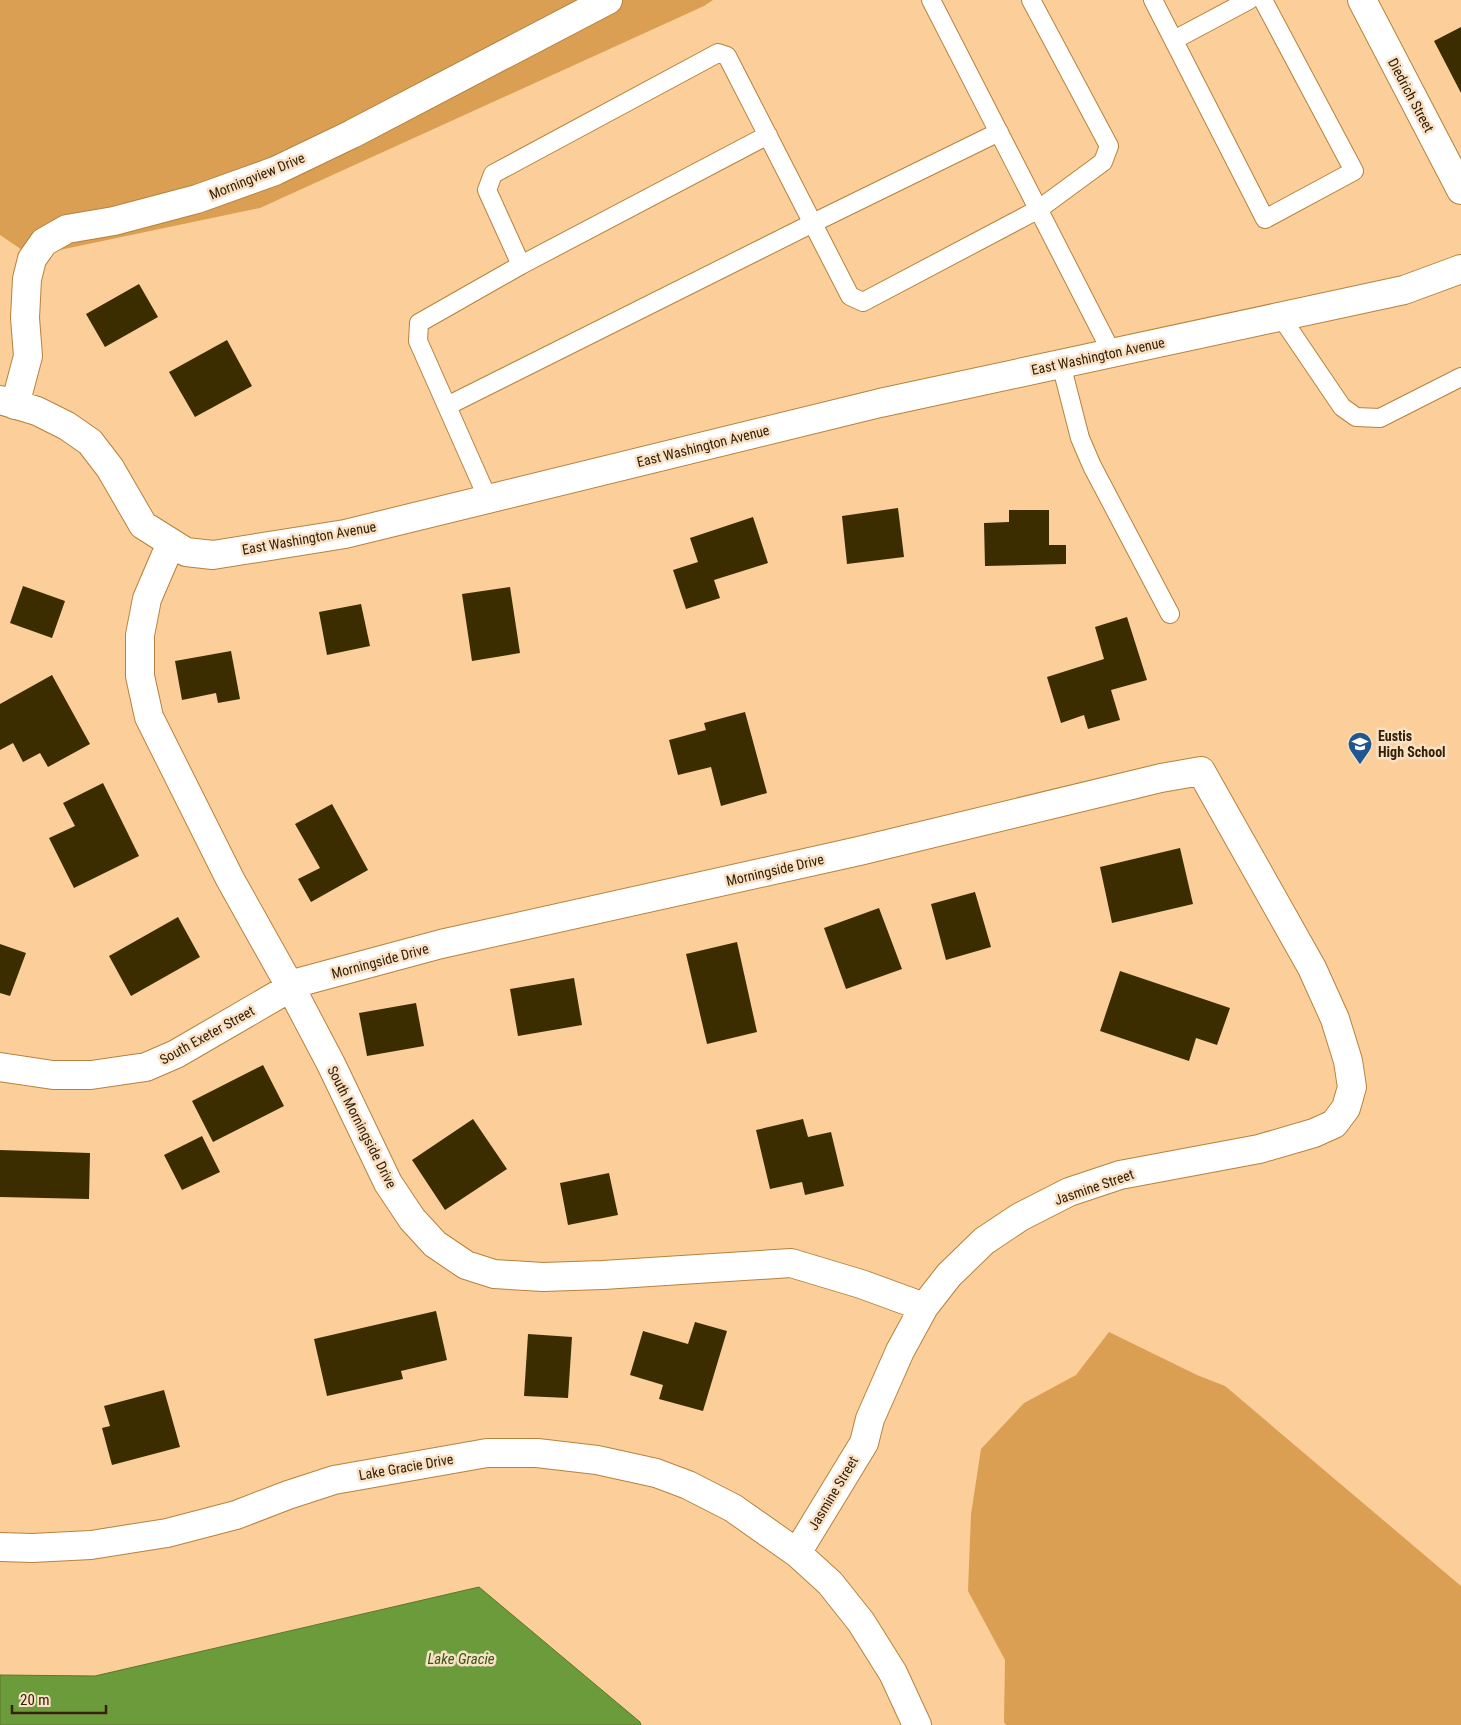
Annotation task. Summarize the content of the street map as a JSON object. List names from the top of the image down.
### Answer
{
  "streets": {
    "street": [
      "Diedrich Street",
      "Morningview Drive",
      "East Washington Avenue",
      "Morningside Drive",
      "South Exeter Street",
      "South Morningside Drive",
      "Jasmine Street",
      "Lake Gracie Drive"
    ]
  },
  "crossings": [
    ["Morningview Drive", "East Washington Avenue"],
    ["East Washington Avenue", "South Morningside Drive"],
    ["Morningside Drive", "South Exeter Street"],
    ["Morningside Drive", "South Morningside Drive"],
    ["Morningside Drive", "Jasmine Street"],
    ["South Exeter Street", "South Morningside Drive"],
    ["South Morningside Drive", "Jasmine Street"],
    ["Jasmine Street", "Lake Gracie Drive"]
  ],
  "water": ["Lake Gracie"],
  "places": {
    "school or university": ["Eustis High School"]
  },
  "scale_bar": "20 m"
}
